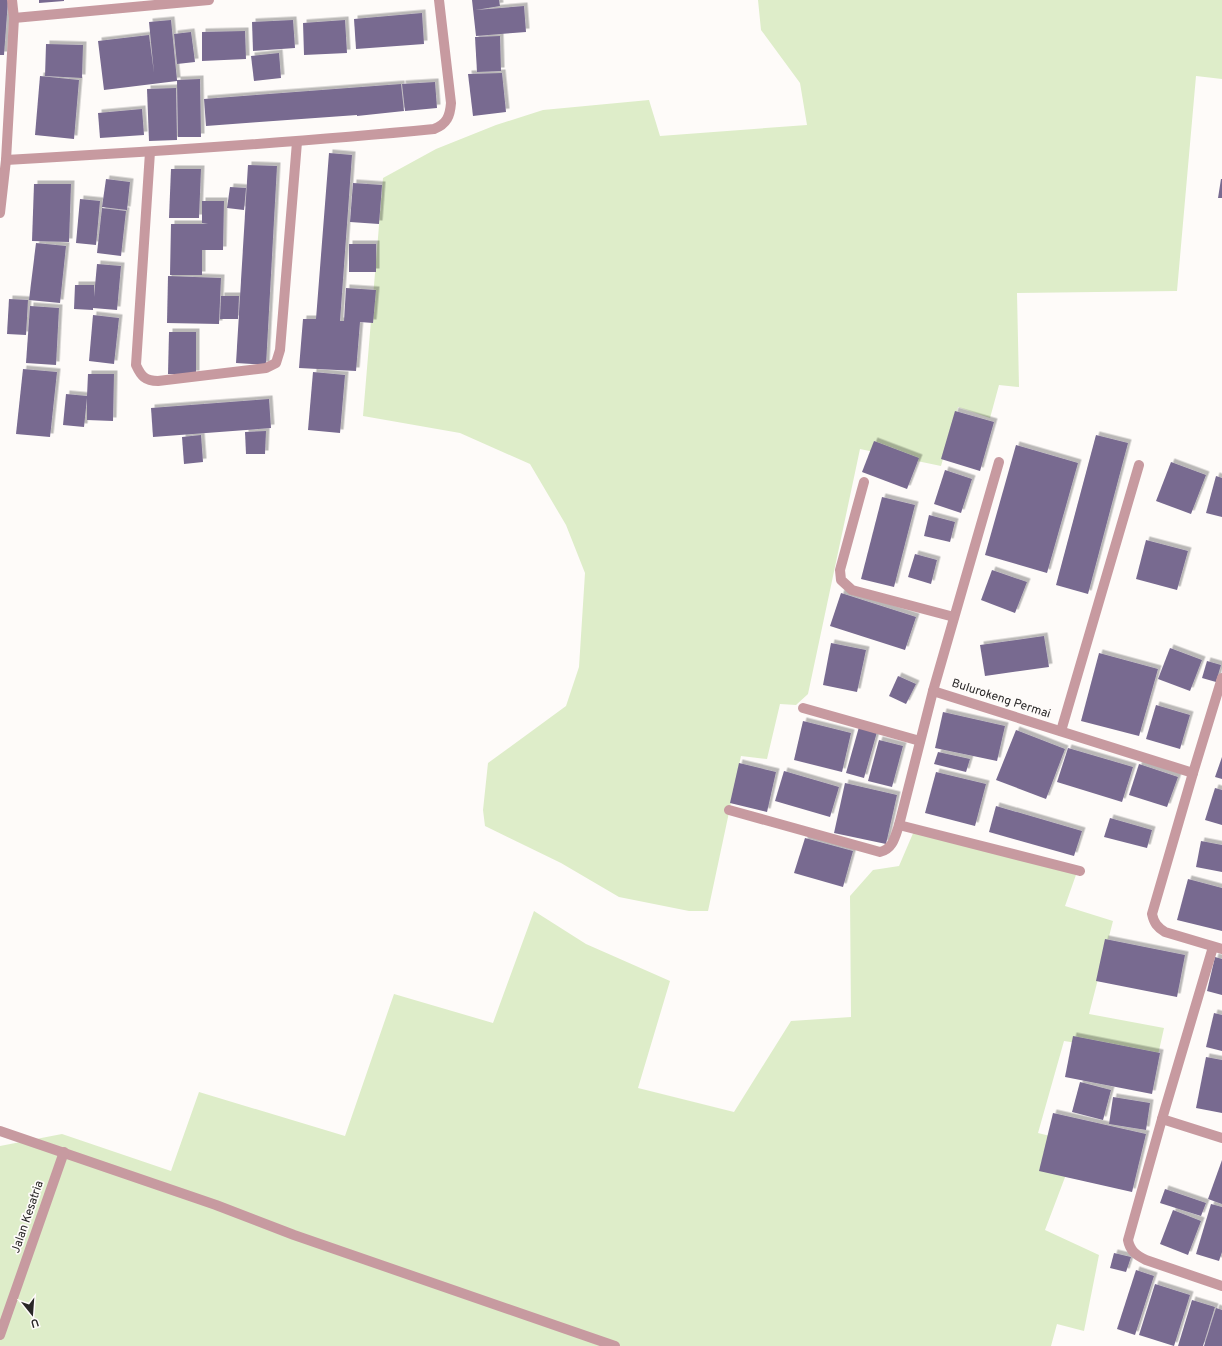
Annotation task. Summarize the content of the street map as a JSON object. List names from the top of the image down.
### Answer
{
  "streets": {
    "street": ["Bulurokeng Permai", "Jalan Kesatria"]
  },
  "north": "bottom"
}
